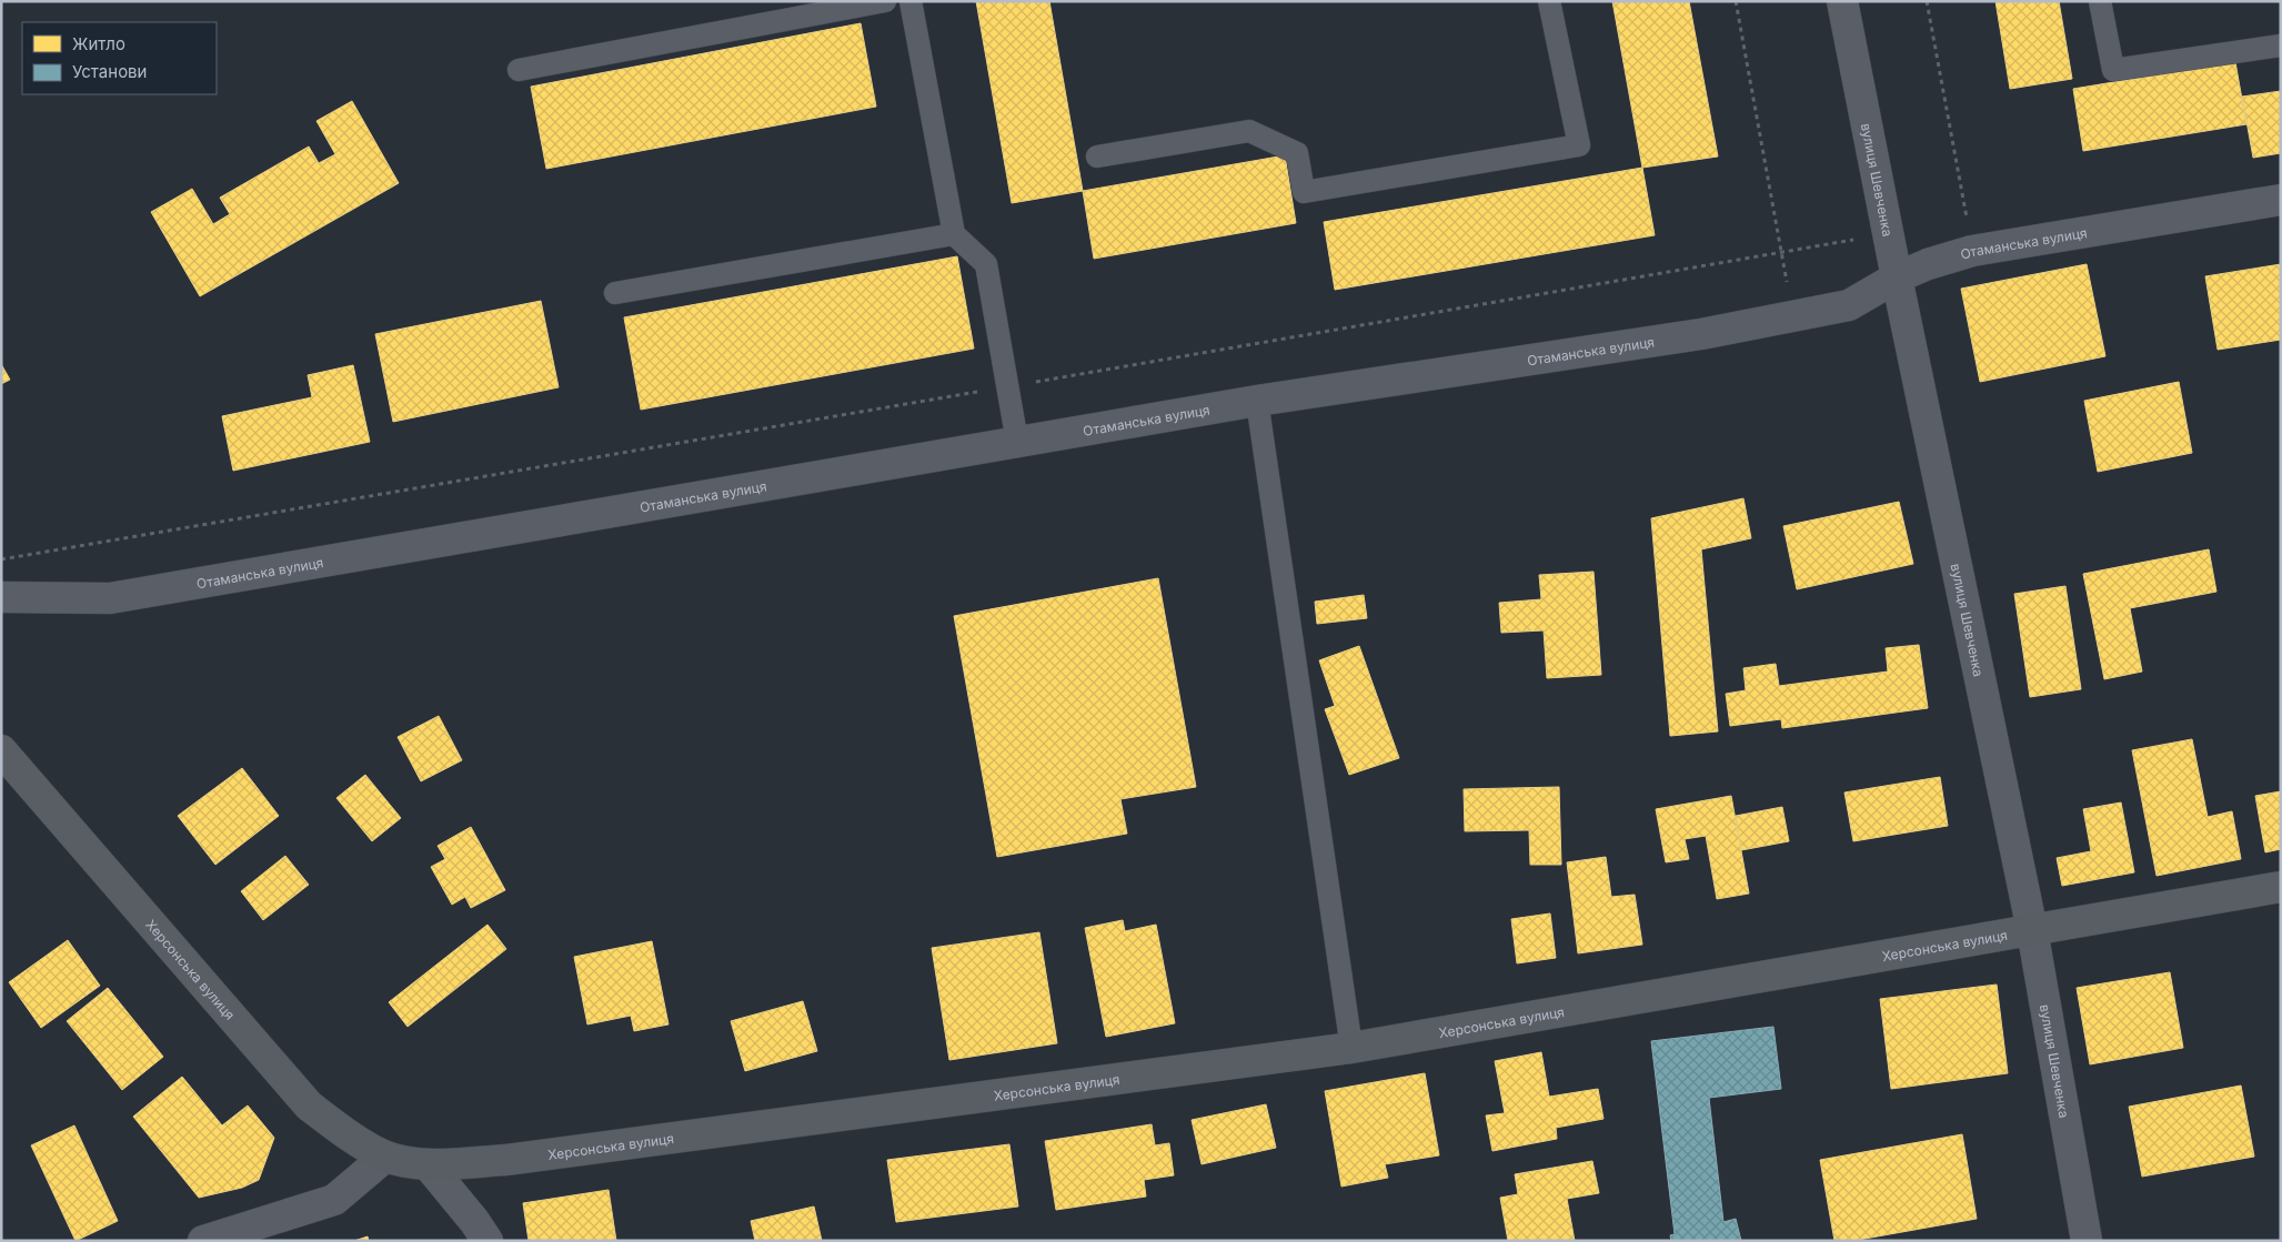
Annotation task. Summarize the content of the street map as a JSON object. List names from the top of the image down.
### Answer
{
  "streets": {
    "main road": ["Херсонська вулиця"],
    "street": ["вулиця Шевченка", "Отаманська вулиця"]
  },
  "crossings": [
    ["вулиця Шевченка", "Отаманська вулиця"],
    ["вулиця Шевченка", "Херсонська вулиця"]
  ],
  "legend": ["Житло", "Установи"]
}
